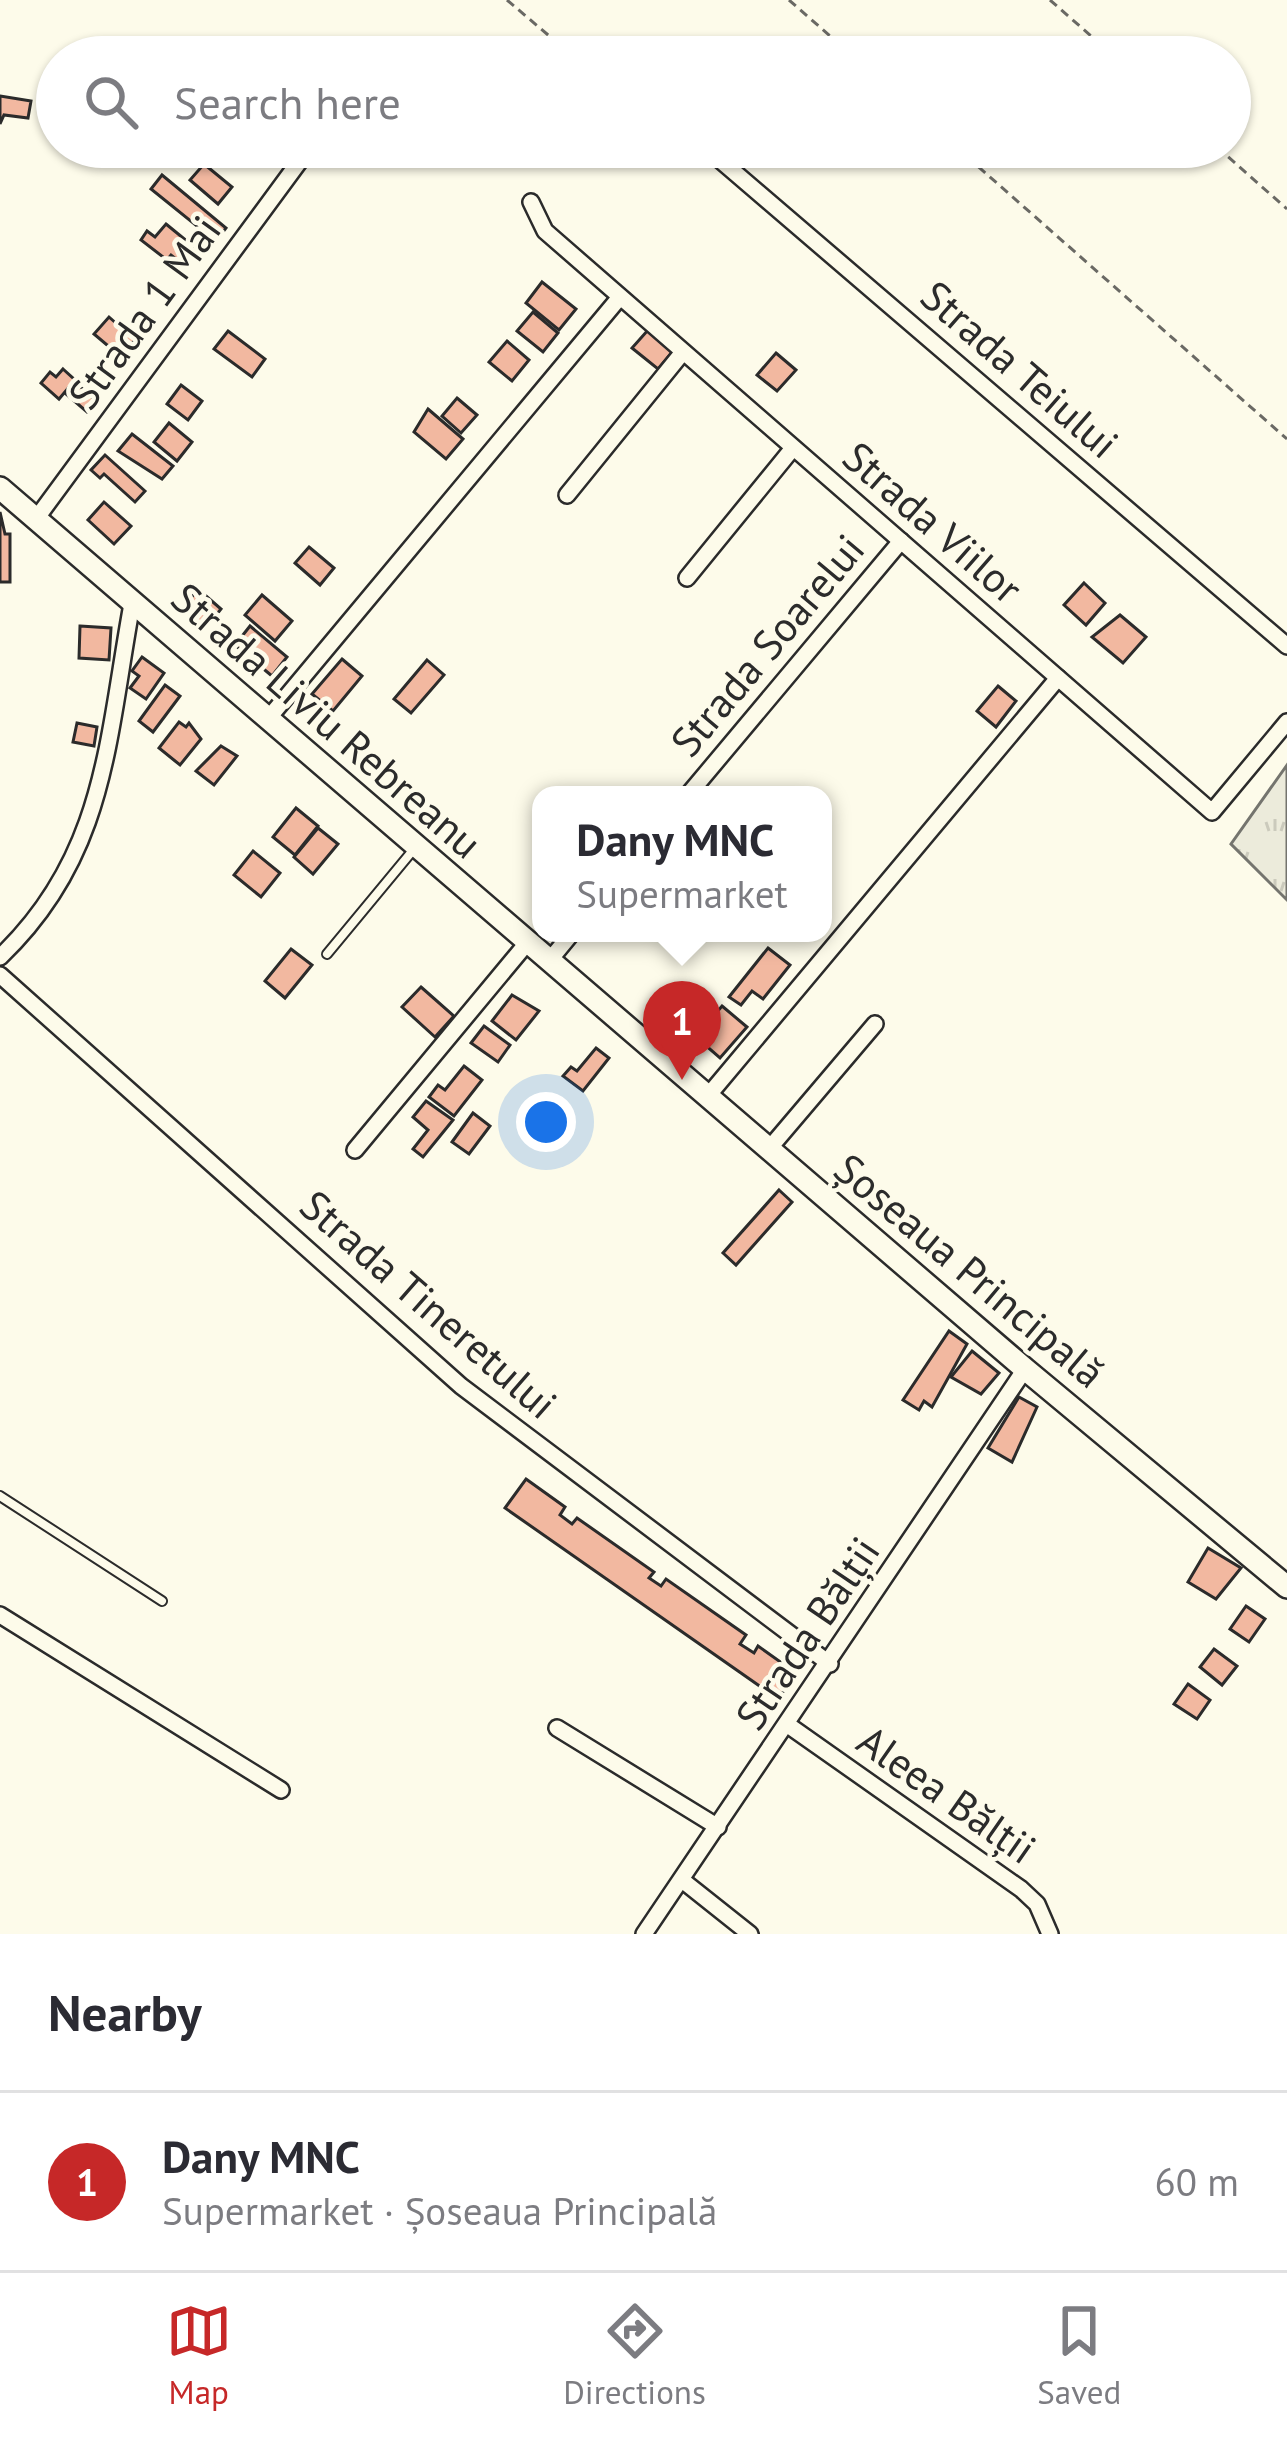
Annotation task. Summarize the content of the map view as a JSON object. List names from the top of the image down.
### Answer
{
  "streets": {
    "main road": ["Strada Liviu Rebreanu", "Șoseaua Principală"],
    "street": [
      "Strada 1 Mai",
      "Strada Teiului",
      "Strada Viilor",
      "Strada Soarelui",
      "Strada Tineretului",
      "Strada Bălții",
      "Aleea Bălții"
    ]
  },
  "crossings": [
    ["Strada 1 Mai", "Strada Liviu Rebreanu"],
    ["Strada Viilor", "Strada Soarelui"],
    ["Strada Liviu Rebreanu", "Șoseaua Principală"],
    ["Șoseaua Principală", "Strada Bălții"],
    ["Strada Tineretului", "Strada Bălții"],
    ["Strada Bălții", "Aleea Bălții"]
  ],
  "page": {
    "search": "Search here",
    "popup": ["Dany MNC", "Supermarket"],
    "pins": "1",
    "heading": "Nearby",
    "list": [
      {
        "mark": "1",
        "name": "Dany MNC",
        "note": "Supermarket · Șoseaua Principală",
        "value": "60 m"
      }
    ],
    "nav": ["Map", "Directions", "Saved"]
  }
}
